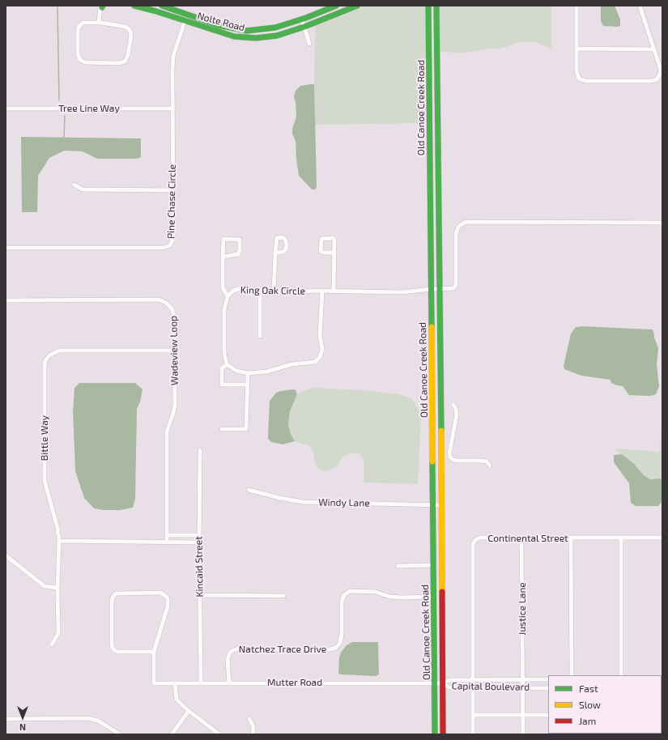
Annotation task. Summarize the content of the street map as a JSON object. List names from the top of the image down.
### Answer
{
  "streets": {
    "main road": ["Nolte Road", "Old Canoe Creek Road"],
    "street": [
      "Tree Line Way",
      "Pine Chase Circle",
      "King Oak Circle",
      "Wadeview Loop",
      "Bittle Way",
      "Windy Lane",
      "Continental Street",
      "Kincaid Street",
      "Justice Lane",
      "Natchez Trace Drive",
      "Mutter Road",
      "Capital Boulevard"
    ]
  },
  "crossings": [
    ["Nolte Road", "Pine Chase Circle"],
    ["Old Canoe Creek Road", "King Oak Circle"],
    ["Old Canoe Creek Road", "Windy Lane"],
    ["Old Canoe Creek Road", "Natchez Trace Drive"],
    ["Old Canoe Creek Road", "Mutter Road"],
    ["Old Canoe Creek Road", "Capital Boulevard"],
    ["Tree Line Way", "Pine Chase Circle"],
    ["Wadeview Loop", "Bittle Way"],
    ["Continental Street", "Justice Lane"],
    ["Continental Street", "Capital Boulevard"],
    ["Kincaid Street", "Mutter Road"],
    ["Justice Lane", "Capital Boulevard"],
    ["Natchez Trace Drive", "Mutter Road"],
    ["Mutter Road", "Capital Boulevard"]
  ],
  "legend": ["Fast", "Slow", "Jam"],
  "north": "bottom"
}
